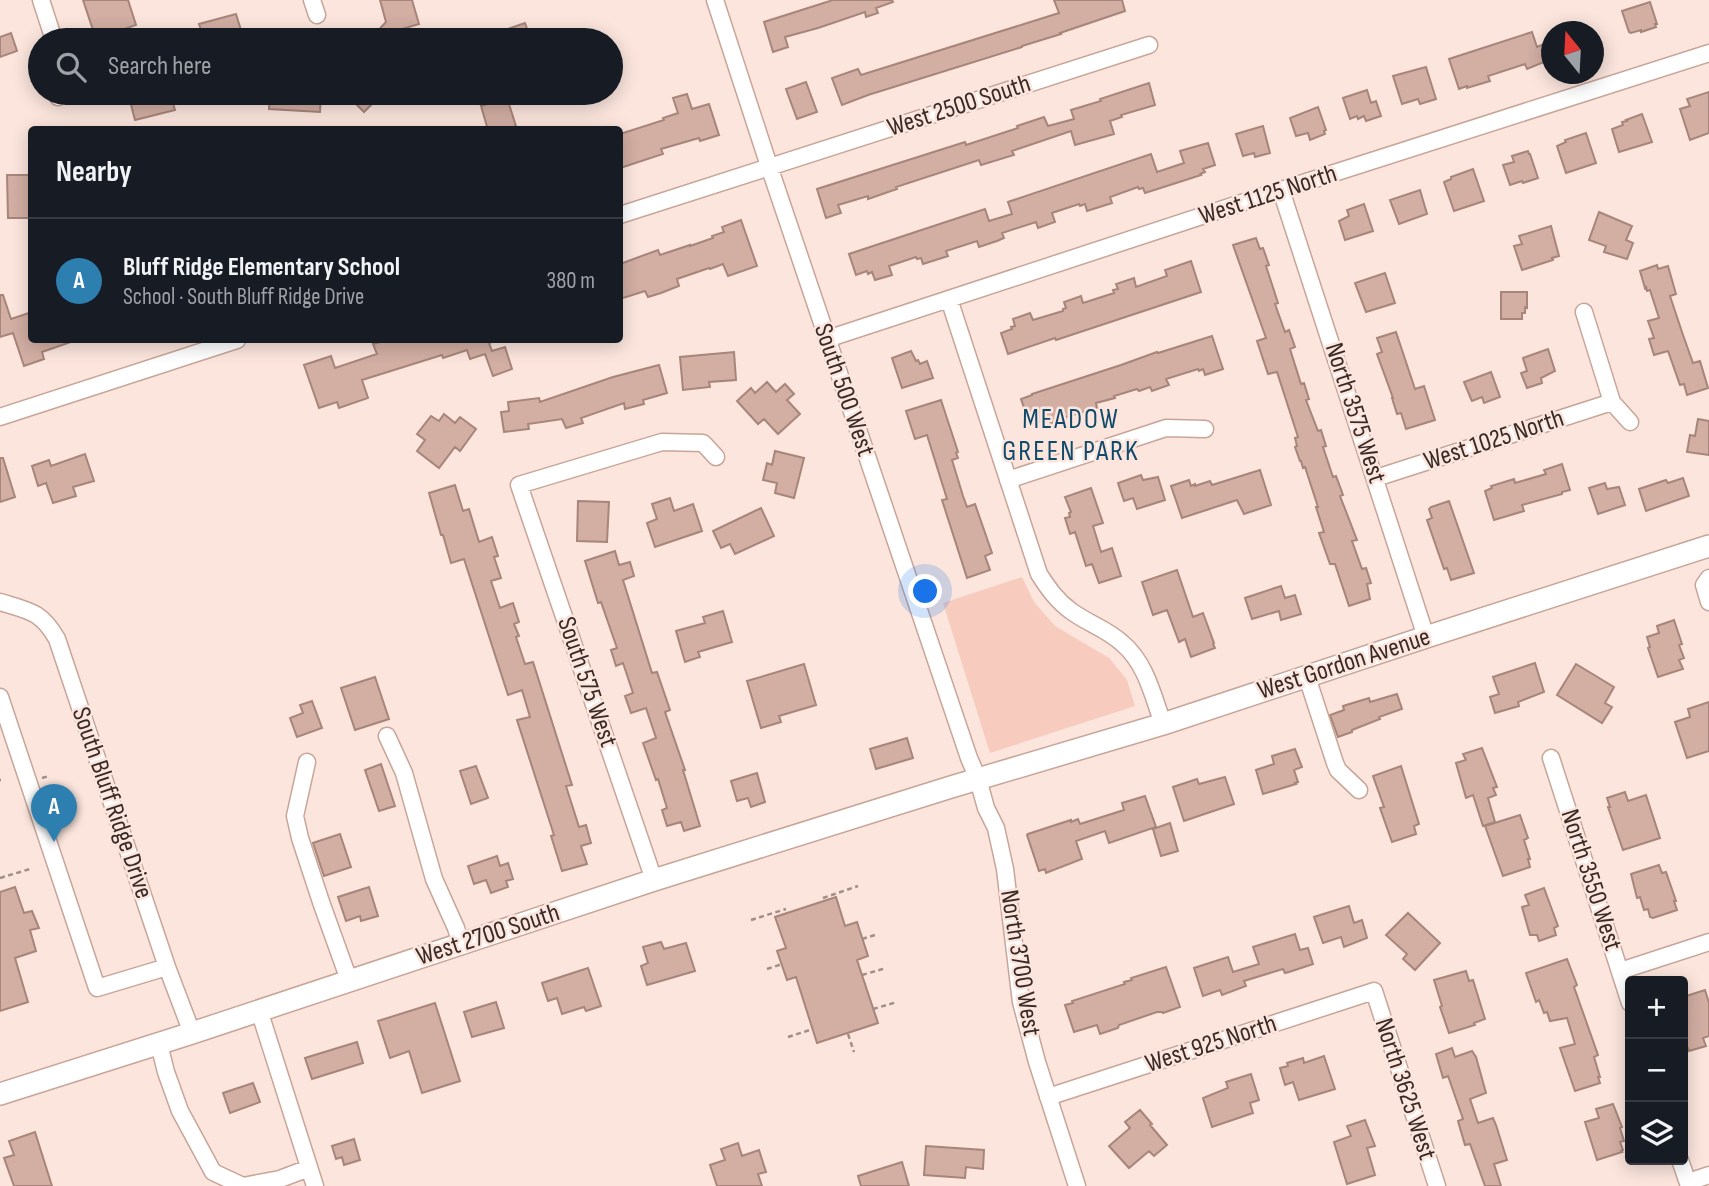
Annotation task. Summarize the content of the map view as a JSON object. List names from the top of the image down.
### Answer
{
  "streets": {
    "main road": ["West Gordon Avenue", "West 2700 South"],
    "street": [
      "West 2500 South",
      "West 1125 North",
      "South 500 West",
      "North 3575 West",
      "West 1025 North",
      "South 575 West",
      "South Bluff Ridge Drive",
      "North 3550 West",
      "North 3700 West",
      "West 925 North",
      "North 3625 West"
    ]
  },
  "crossings": [
    ["West 2500 South", "South 500 West"],
    ["West 1125 North", "South 500 West"],
    ["West 1125 North", "North 3575 West"],
    ["South 500 West", "West Gordon Avenue"],
    ["South 500 West", "West 2700 South"],
    ["South 500 West", "North 3700 West"],
    ["North 3575 West", "West 1025 North"],
    ["North 3575 West", "West Gordon Avenue"],
    ["West Gordon Avenue", "West 2700 South"],
    ["West Gordon Avenue", "North 3700 West"],
    ["South 575 West", "West 2700 South"],
    ["South Bluff Ridge Drive", "West 2700 South"],
    ["West 2700 South", "North 3700 West"],
    ["North 3700 West", "West 925 North"],
    ["West 925 North", "North 3625 West"]
  ],
  "districts": ["MEADOW GREEN PARK"],
  "north": "top",
  "page": {
    "search": "Search here",
    "heading": "Nearby",
    "list": [
      {
        "mark": "A",
        "name": "Bluff Ridge Elementary School",
        "note": "School · South Bluff Ridge Drive",
        "value": "380 m"
      }
    ],
    "pins": "A",
    "map_buttons": ["+", "−"]
  }
}
